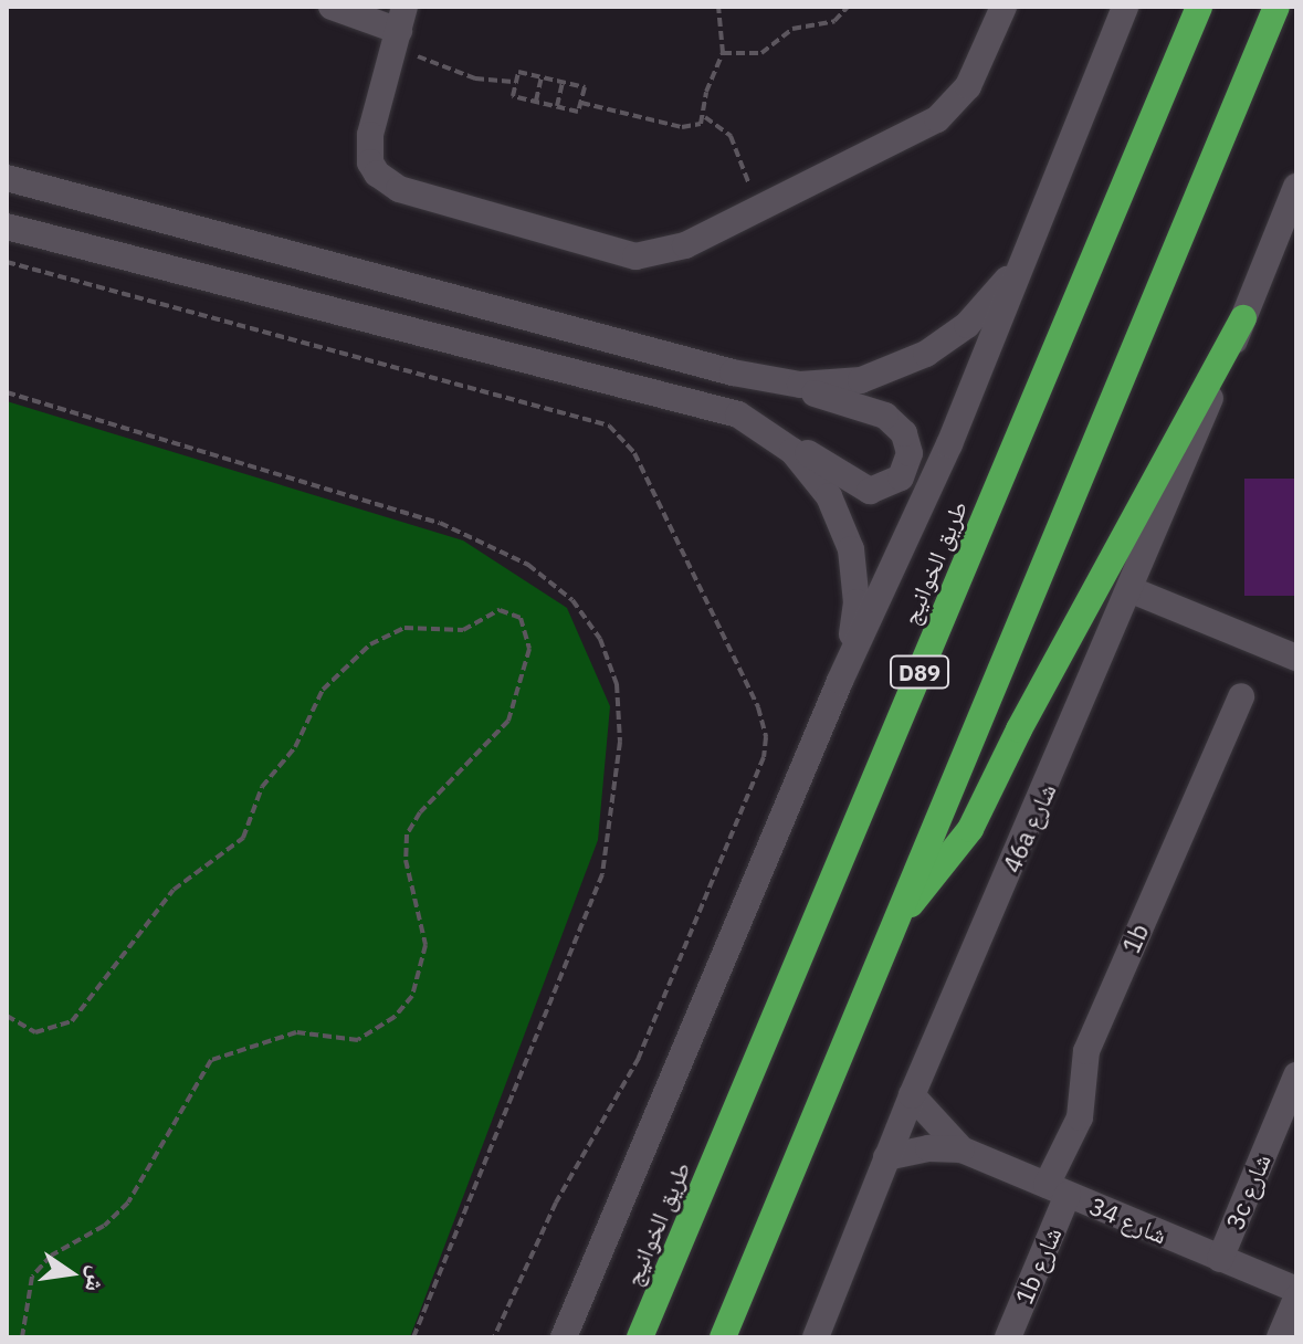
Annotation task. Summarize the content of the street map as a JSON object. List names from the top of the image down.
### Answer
{
  "streets": {
    "highway": ["طريق الخوانيج", "D89"],
    "street": [
      "46a شارع",
      "1b",
      "3c شارع",
      "شارع 34",
      "1b شارع"
    ]
  },
  "crossings": [
    ["46a شارع", "شارع 34"],
    ["1b", "شارع 34"],
    ["1b", "1b شارع"],
    ["3c شارع", "شارع 34"],
    ["شارع 34", "1b شارع"]
  ],
  "north": "right"
}
